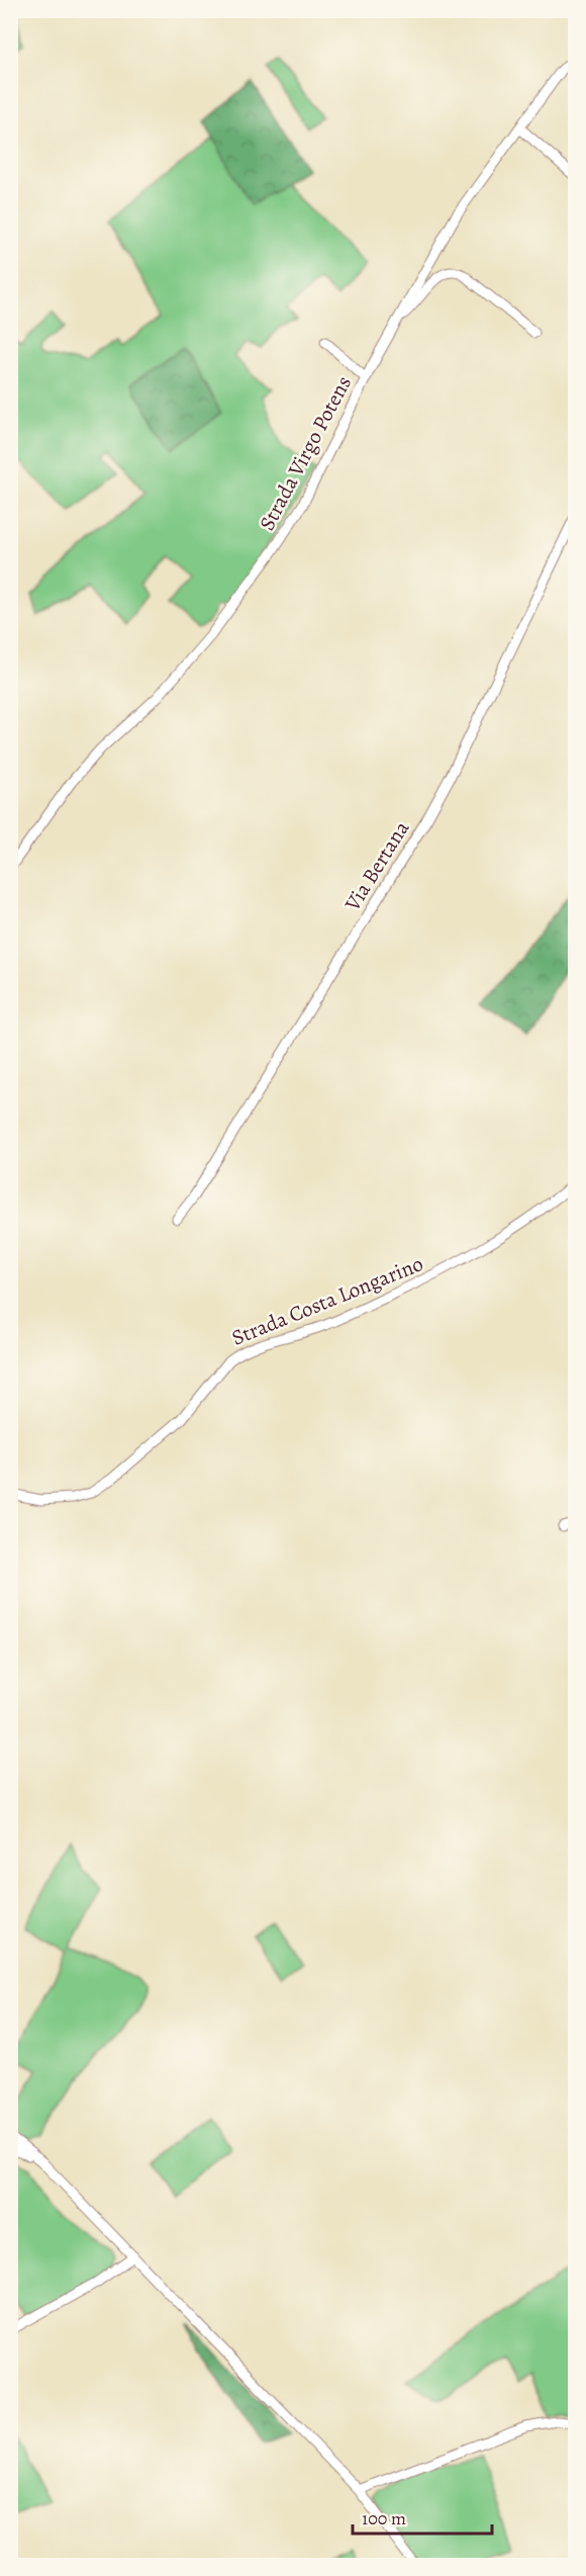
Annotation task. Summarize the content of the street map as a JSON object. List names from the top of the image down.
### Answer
{
  "streets": {
    "street": ["Strada Virgo Potens", "Via Bertana", "Strada Costa Longarino"]
  },
  "scale_bar": "100 m"
}
